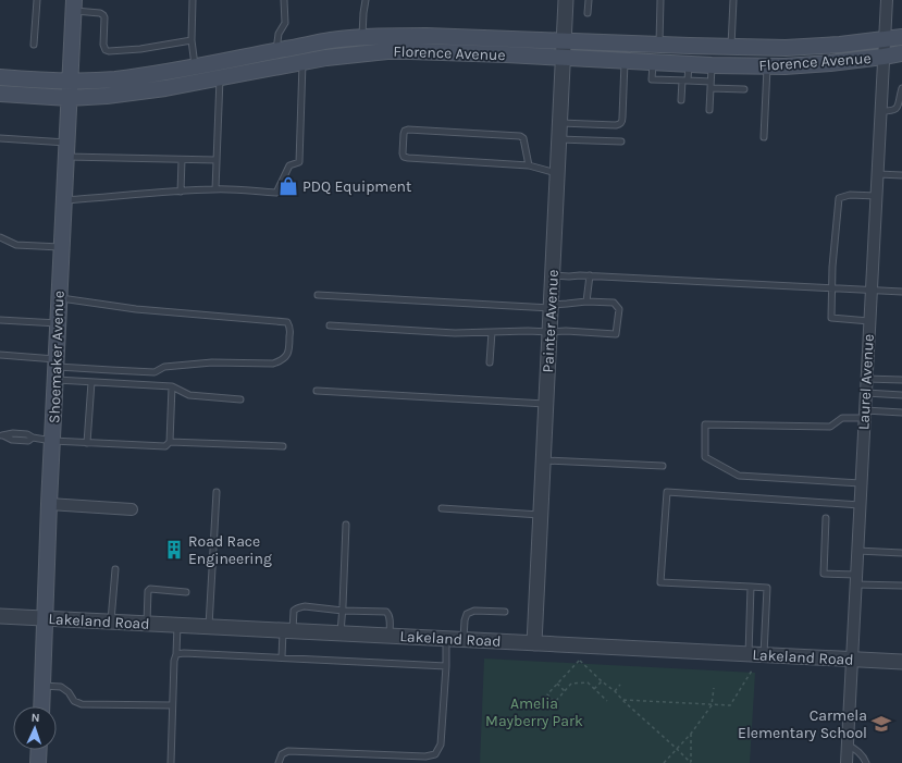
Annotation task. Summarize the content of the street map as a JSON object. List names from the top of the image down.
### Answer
{
  "streets": {
    "main road": ["Florence Avenue", "Shoemaker Avenue"],
    "street": ["Painter Avenue", "Laurel Avenue", "Lakeland Road"]
  },
  "crossings": [
    ["Florence Avenue", "Painter Avenue"],
    ["Florence Avenue", "Shoemaker Avenue"],
    ["Florence Avenue", "Laurel Avenue"],
    ["Painter Avenue", "Lakeland Road"],
    ["Shoemaker Avenue", "Lakeland Road"],
    ["Laurel Avenue", "Lakeland Road"]
  ],
  "parks": ["Amelia Mayberry Park"],
  "places": {
    "shop": ["PDQ Equipment"],
    "building": ["Road Race Engineering"],
    "school or university": ["Carmela Elementary School"]
  },
  "north": "top"
}
